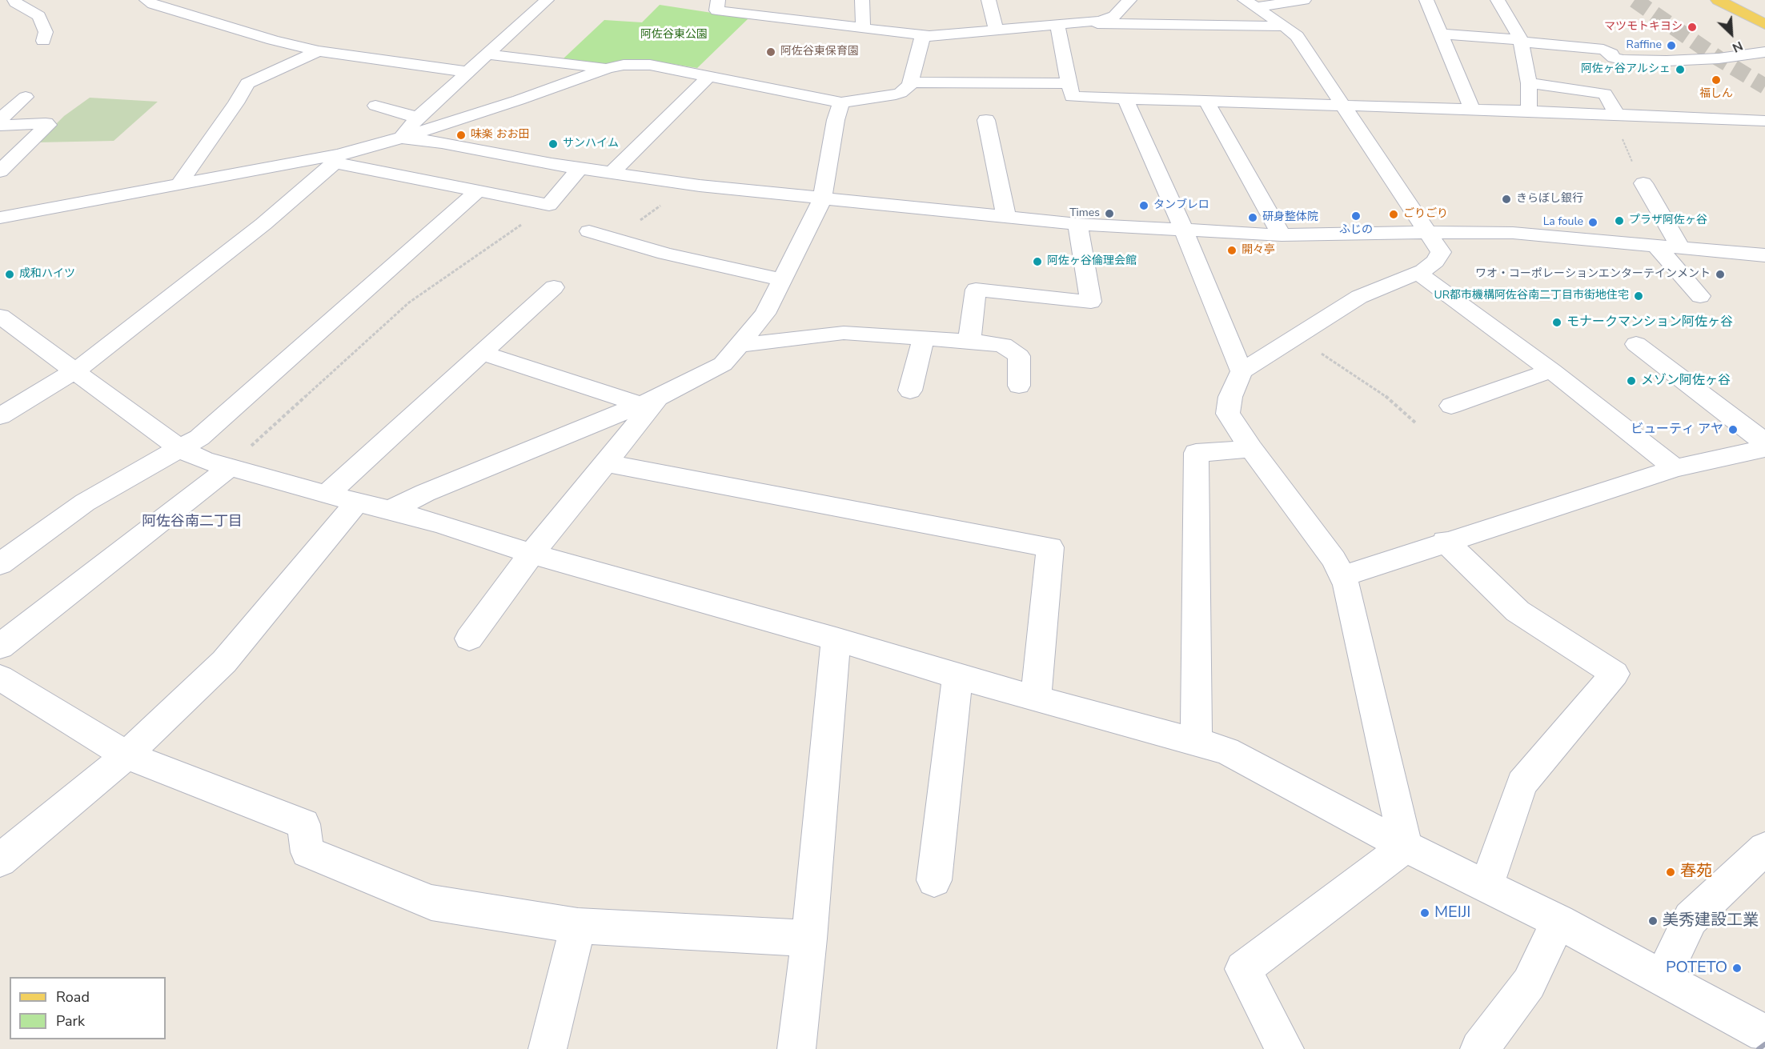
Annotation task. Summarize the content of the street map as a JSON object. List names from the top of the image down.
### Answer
{
  "districts": ["阿佐谷南二丁目"],
  "parks": ["阿佐谷東公園"],
  "places": [
    "マツモトキヨシ",
    "Raffine",
    "阿佐谷東保育園",
    "阿佐ヶ谷アルシェ",
    "福しん",
    "味楽 おお田",
    "サンハイム",
    "きらぼし銀行",
    "タンブレロ",
    "Times",
    "ごりごり",
    "ふじの",
    "研身整体院",
    "プラザ阿佐ヶ谷",
    "La foule",
    "開々亭",
    "阿佐ヶ谷倫理会館",
    "成和ハイツ",
    "ワオ・コーポレーションエンターテインメント",
    "UR都市機構阿佐谷南二丁目市街地住宅",
    "モナークマンション阿佐ヶ谷",
    "メゾン阿佐ヶ谷",
    "ビューティ アヤ",
    "春苑",
    "MEIJI",
    "美秀建設工業",
    "POTETO"
  ],
  "legend": ["Road", "Park"],
  "north": "bottom right"
}
